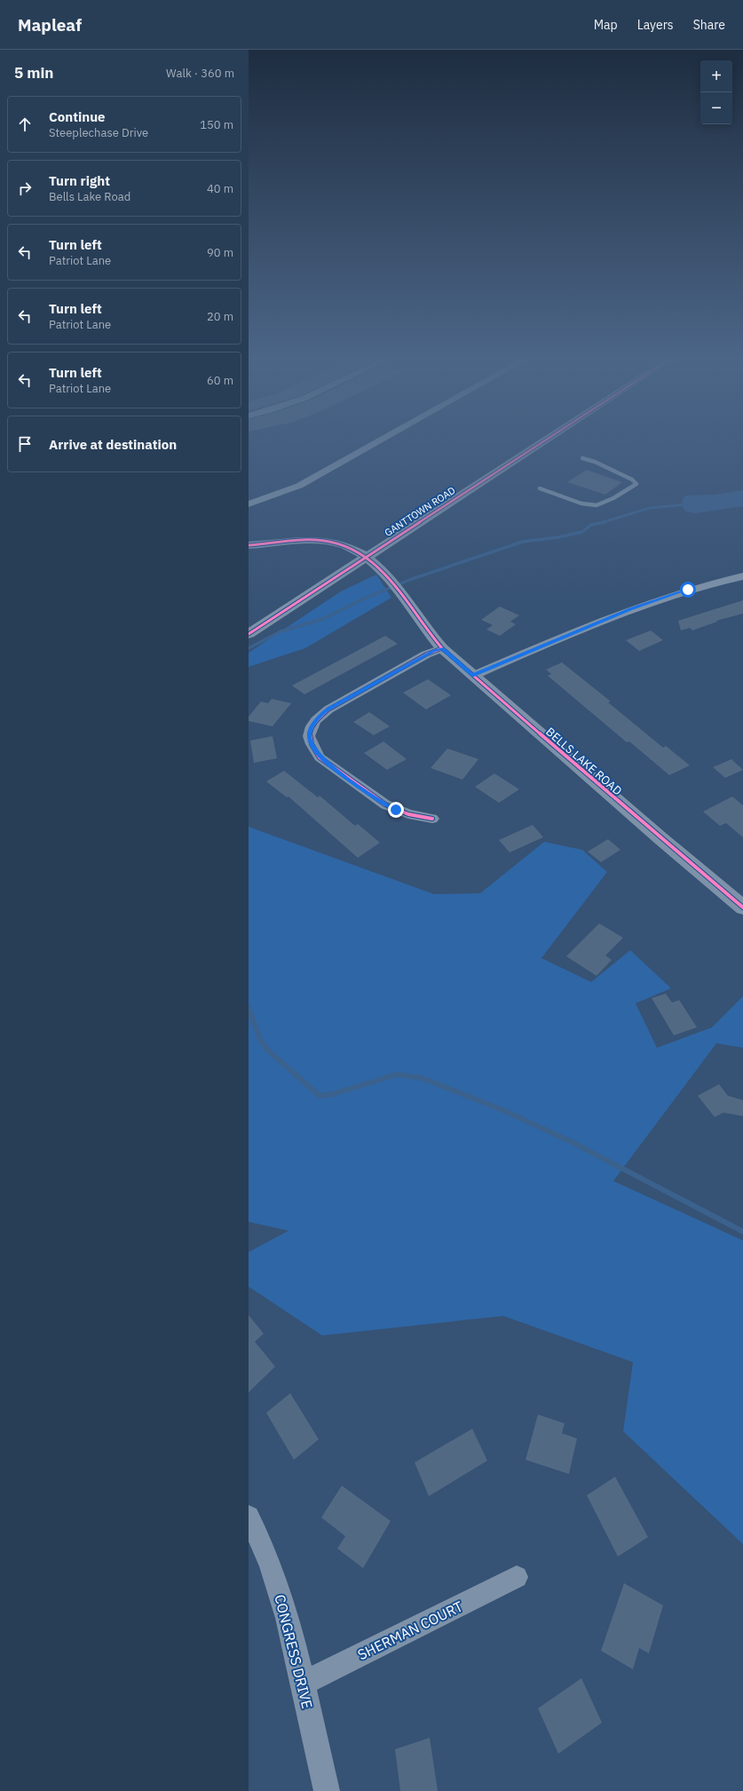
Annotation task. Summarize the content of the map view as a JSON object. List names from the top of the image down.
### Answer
{
  "streets": {
    "street": [
      "GANTTOWN ROAD",
      "BELLS LAKE ROAD",
      "SHERMAN COURT",
      "CONGRESS DRIVE"
    ]
  },
  "crossings": [
    ["GANTTOWN ROAD", "BELLS LAKE ROAD"],
    ["SHERMAN COURT", "CONGRESS DRIVE"]
  ],
  "page": {
    "header": "Mapleaf",
    "nav": ["Map", "Layers", "Share"],
    "heading": ["5 min", "Walk · 360 m"],
    "map_buttons": ["+", "−"],
    "list": [
      ["Continue", "Steeplechase Drive", "150 m"],
      ["Turn right", "Bells Lake Road", "40 m"],
      ["Turn left", "Patriot Lane", "90 m"],
      ["Turn left", "Patriot Lane", "20 m"],
      ["Turn left", "Patriot Lane", "60 m"],
      "Arrive at destination"
    ]
  }
}
